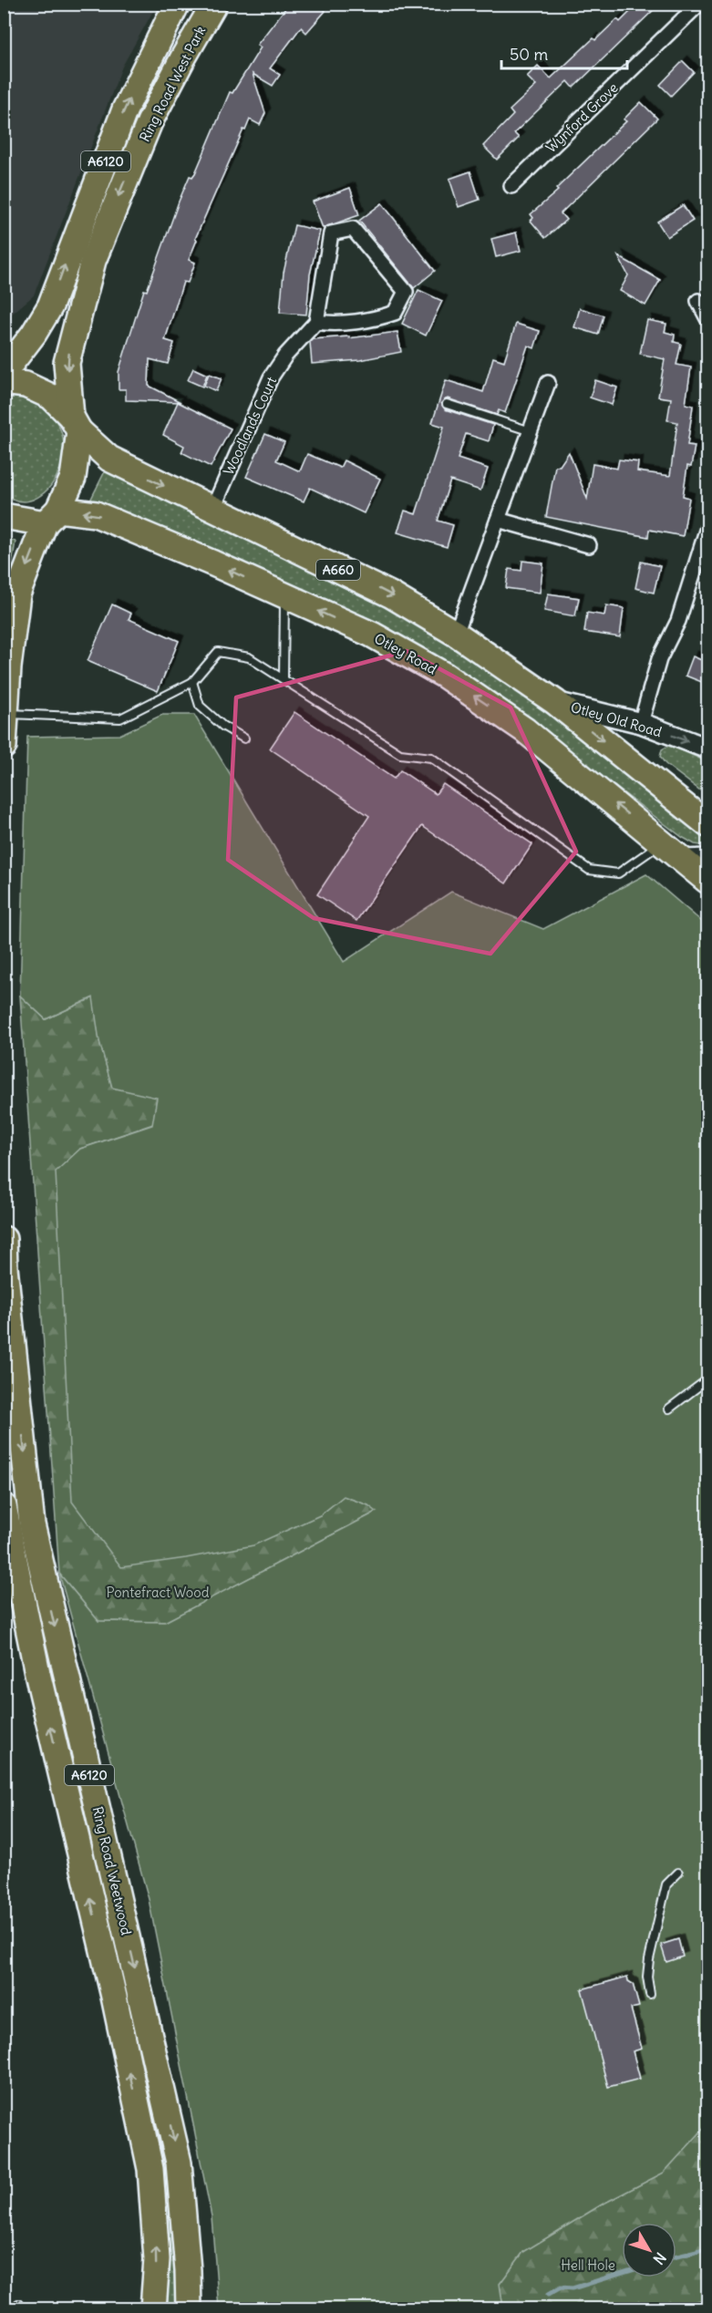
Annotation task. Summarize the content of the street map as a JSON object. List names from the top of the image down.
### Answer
{
  "streets": {
    "highway": [
      "Ring Road West Park",
      "A6120",
      "A660",
      "Otley Road",
      "Ring Road Weetwood"
    ],
    "street": ["Wynford Grove", "Woodlands Court", "Otley Old Road"]
  },
  "crossings": [
    ["Ring Road West Park", "A6120"],
    ["Ring Road West Park", "A660"],
    ["A6120", "A660"],
    ["A6120", "Otley Road"],
    ["Woodlands Court", "A660"],
    ["A660", "Otley Old Road"]
  ],
  "one_way": ["Otley Old Road"],
  "parks": ["Pontefract Wood", "Hell Hole"],
  "scale_bar": "50 m",
  "north": "bottom right"
}
